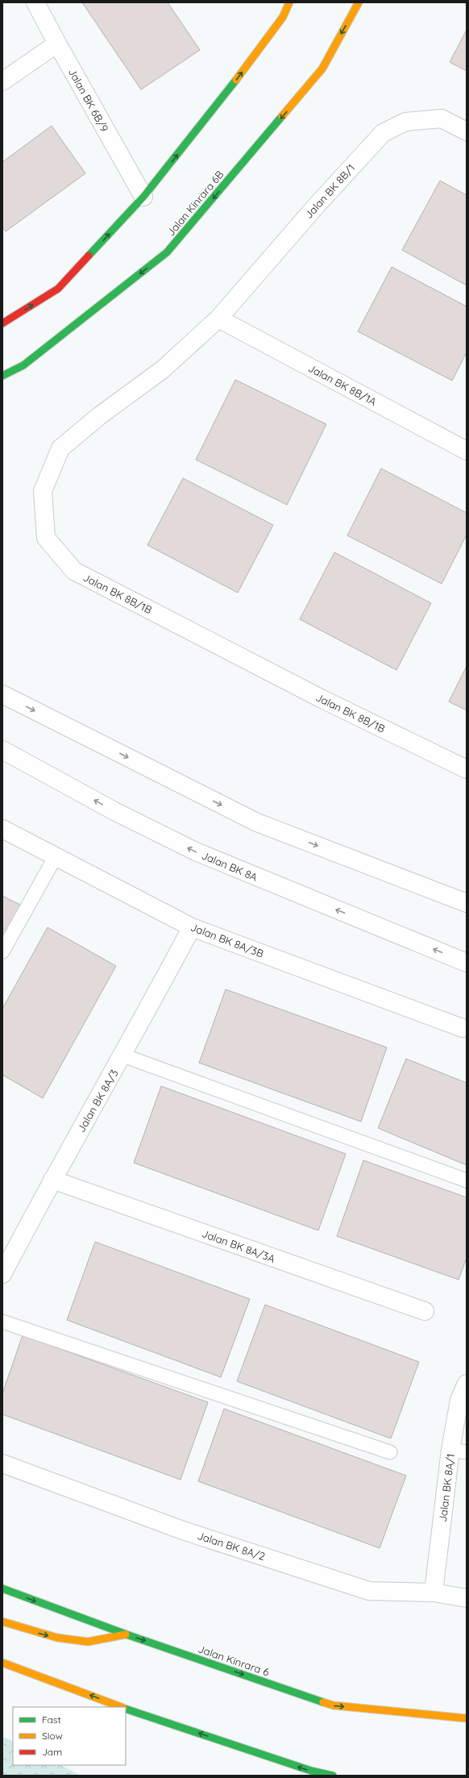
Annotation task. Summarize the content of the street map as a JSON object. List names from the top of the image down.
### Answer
{
  "streets": {
    "main road": ["Jalan Kinrara 6B", "Jalan Kinrara 6"],
    "street": [
      "Jalan BK 6B/9",
      "Jalan BK 8B/1",
      "Jalan BK 8B/1A",
      "Jalan BK 8B/1B",
      "Jalan BK 8A",
      "Jalan BK 8A/3B",
      "Jalan BK 8A/3",
      "Jalan BK 8A/3A",
      "Jalan BK 8A/1",
      "Jalan BK 8A/2"
    ]
  },
  "crossings": [
    ["Jalan BK 8B/1", "Jalan BK 8B/1A"],
    ["Jalan BK 8B/1", "Jalan BK 8B/1B"],
    ["Jalan BK 8B/1A", "Jalan BK 8B/1B"],
    ["Jalan BK 8A/3B", "Jalan BK 8A/3"],
    ["Jalan BK 8A/3", "Jalan BK 8A/3A"],
    ["Jalan BK 8A/1", "Jalan BK 8A/2"]
  ],
  "one_way": ["Jalan Kinrara 6"],
  "legend": ["Fast", "Slow", "Jam"]
}
